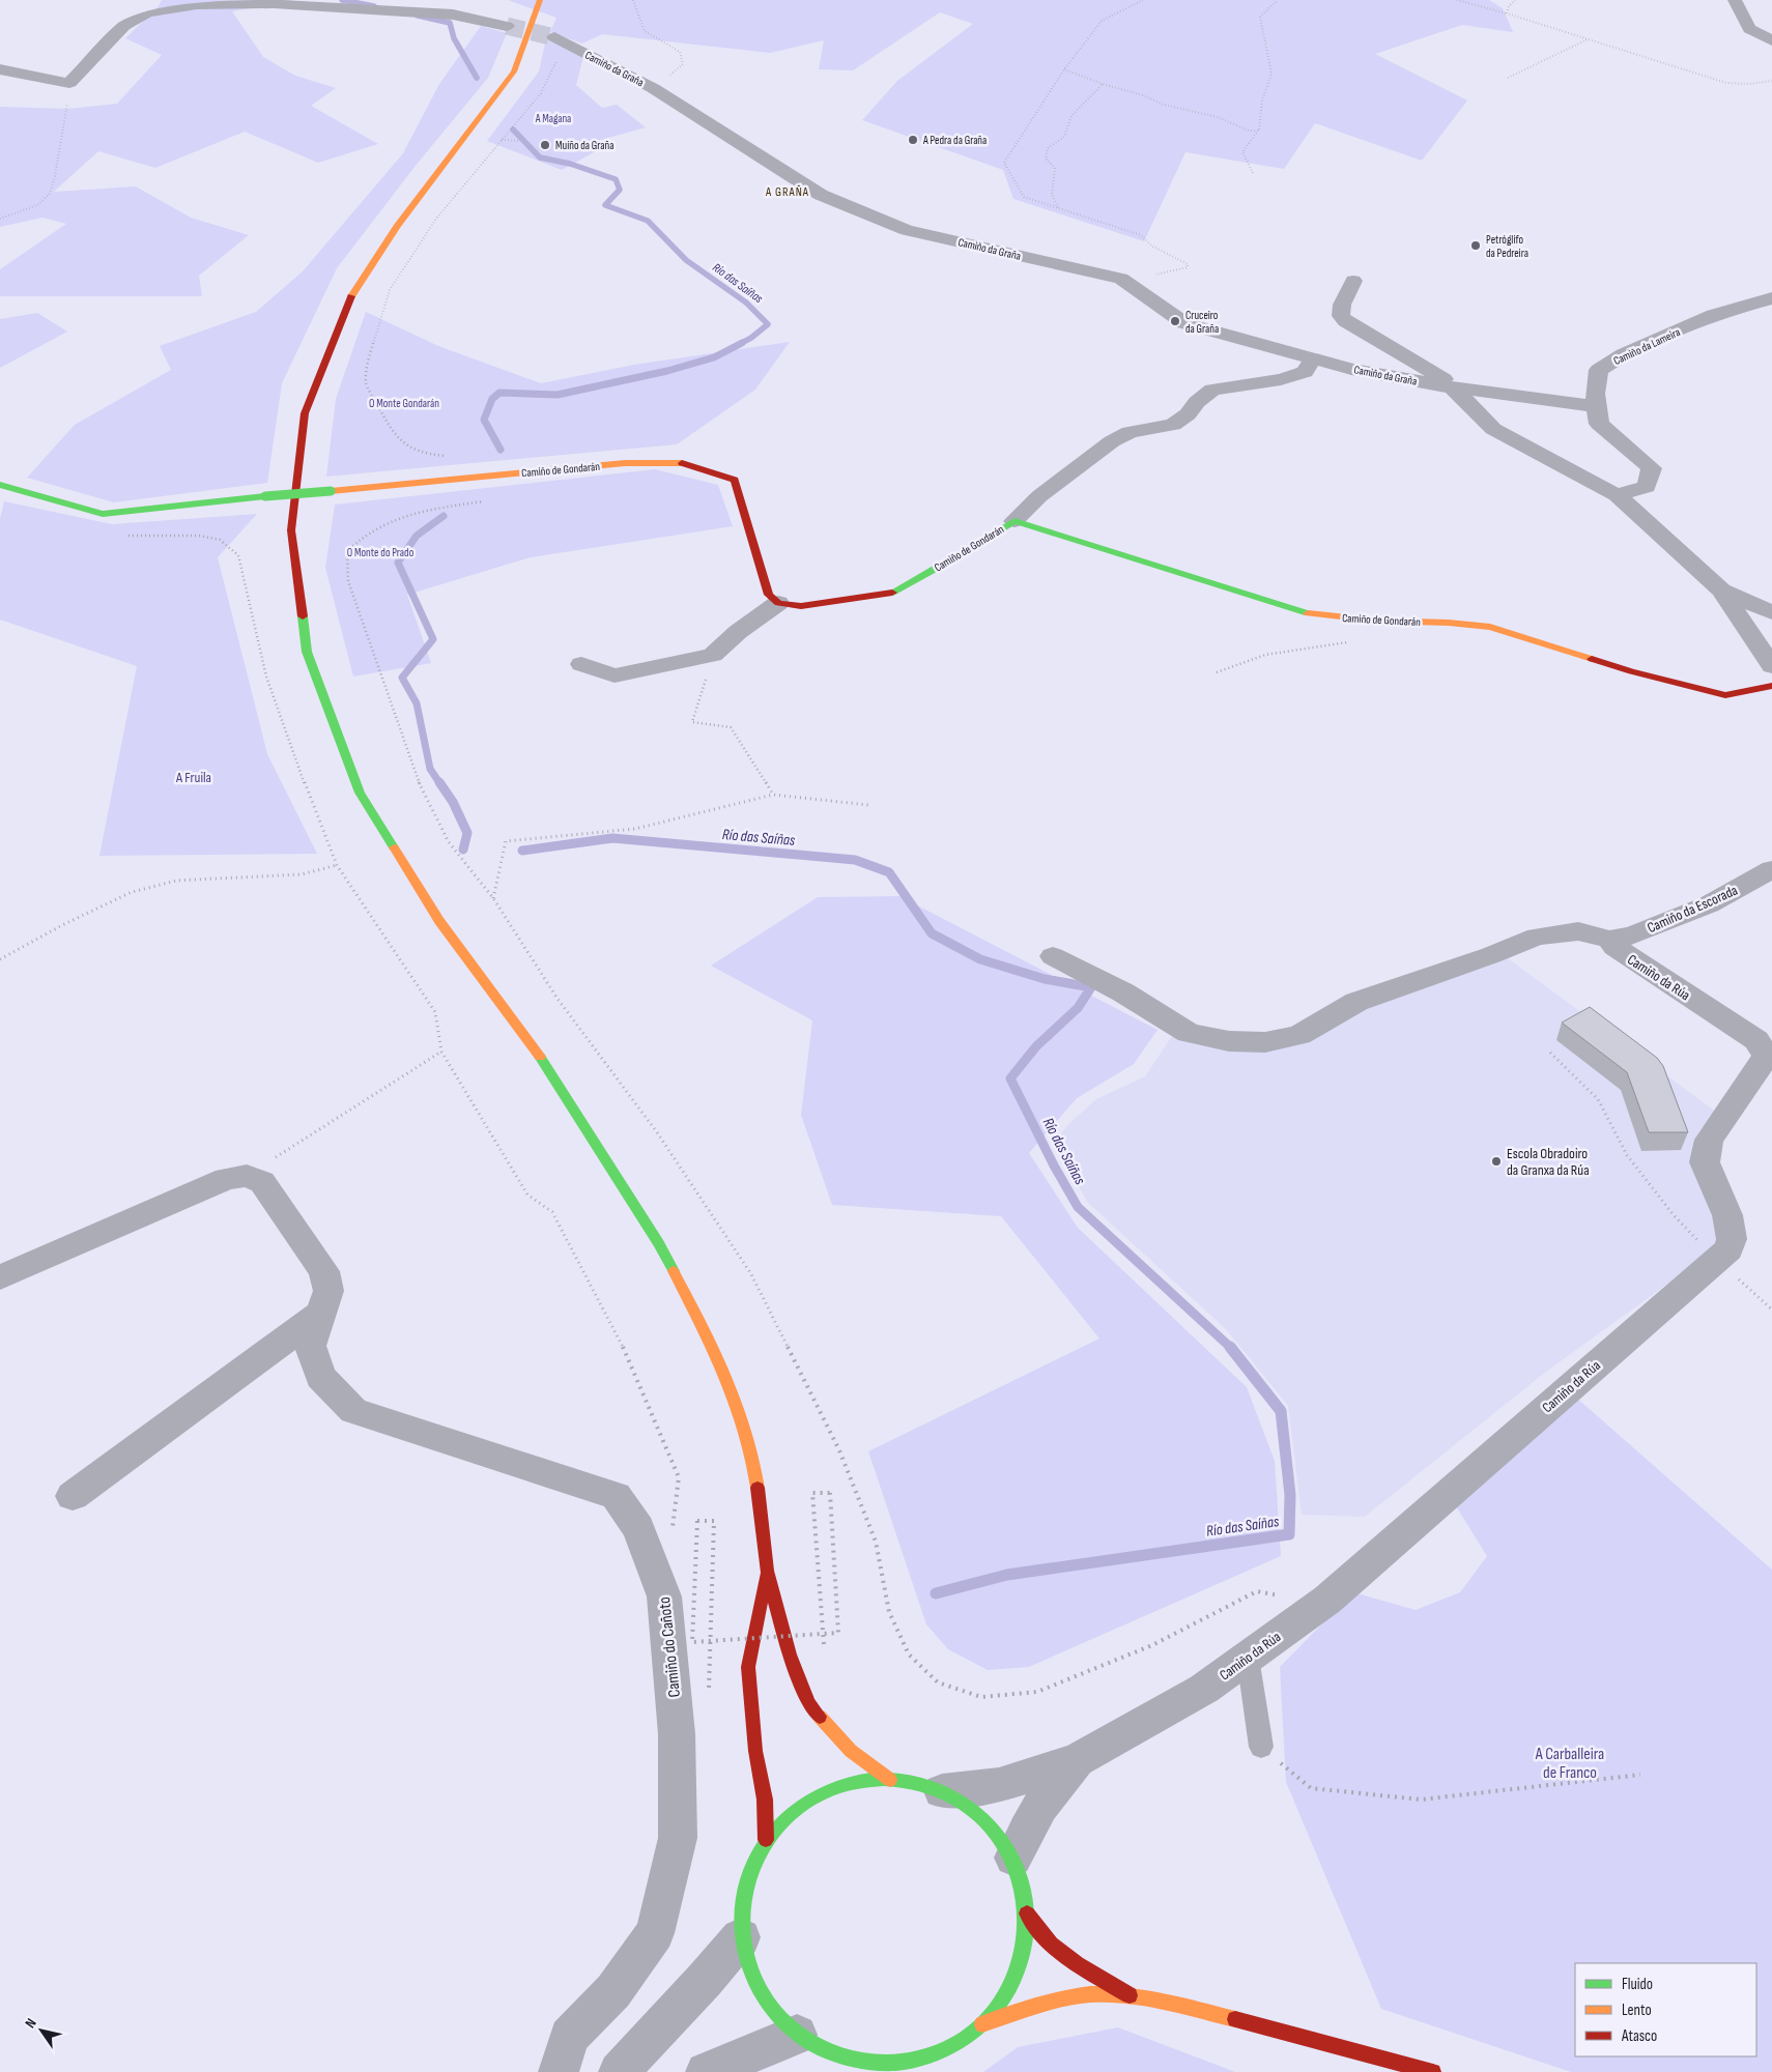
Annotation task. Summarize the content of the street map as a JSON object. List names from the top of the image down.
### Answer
{
  "streets": {
    "main road": ["Camiño de Gondarán"],
    "street": [
      "Camiño da Graña",
      "Camiño da Lameira",
      "Camiño da Escorada",
      "Camiño da Rúa",
      "Camiño do Cañoto"
    ]
  },
  "crossings": [
    ["Camiño da Graña", "Camiño da Lameira"],
    ["Camiño da Escorada", "Camiño da Rúa"]
  ],
  "districts": ["A GRAÑA"],
  "water": ["Río das Saíñas"],
  "parks": [
    "A Magana",
    "O Monte Gondarán",
    "O Monte do Prado",
    "A Fruila",
    "A Carballeira de Franco"
  ],
  "places": [
    "A Pedra da Graña",
    "Muíño da Graña",
    "Petróglifo da Pedreira",
    "Cruceiro da Graña",
    "Escola Obradoiro da Granxa da Rúa"
  ],
  "legend": ["Fluido", "Lento", "Atasco"],
  "north": "top left"
}
